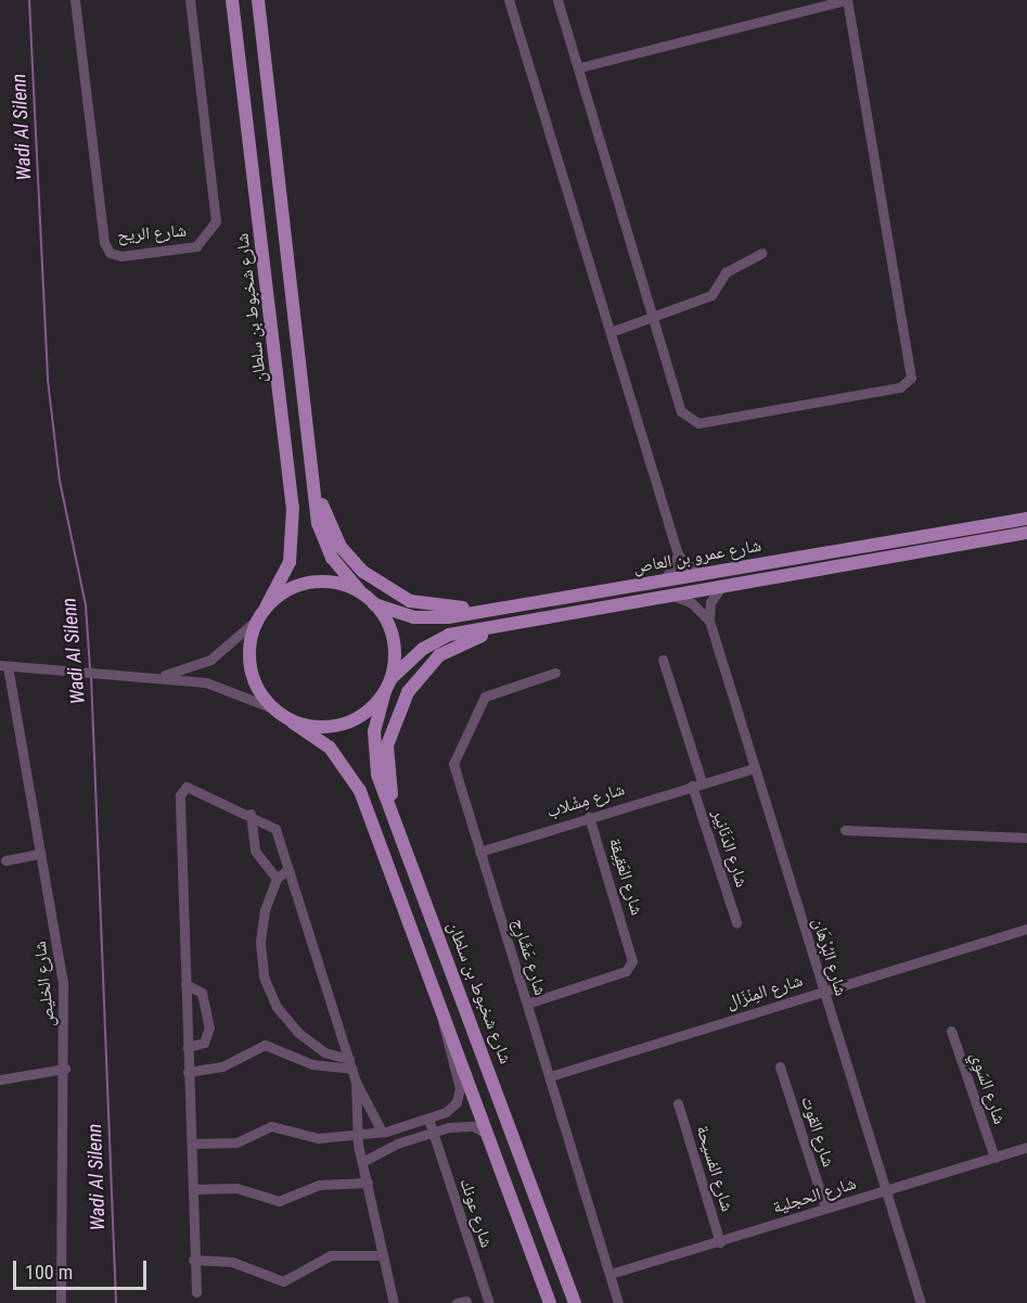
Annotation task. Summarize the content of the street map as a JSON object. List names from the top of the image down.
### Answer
{
  "streets": {
    "main road": ["شارع شخبوط بن سلطان", "شارع عمرو بن العاص"],
    "street": [
      "شارع الريح",
      "شارع مِشْلاب",
      "شارع الدَنَانِير",
      "شارع العَقِيقة",
      "شارع عَشَارِج",
      "شارع البُرْهَان",
      "شارع الخليص",
      "شارع المِنْزَال",
      "شارع السَوِي",
      "شارع القوت",
      "شارع الفسيحة",
      "شارع الحجلية",
      "شارع عونك"
    ]
  },
  "crossings": [
    ["شارع شخبوط بن سلطان", "شارع عمرو بن العاص"],
    ["شارع مِشْلاب", "شارع الدَنَانِير"],
    ["شارع مِشْلاب", "شارع العَقِيقة"],
    ["شارع مِشْلاب", "شارع عَشَارِج"],
    ["شارع مِشْلاب", "شارع البُرْهَان"],
    ["شارع العَقِيقة", "شارع عَشَارِج"],
    ["شارع عَشَارِج", "شارع المِنْزَال"],
    ["شارع عَشَارِج", "شارع الحجلية"],
    ["شارع البُرْهَان", "شارع المِنْزَال"],
    ["شارع البُرْهَان", "شارع الحجلية"],
    ["شارع السَوِي", "شارع الحجلية"],
    ["شارع القوت", "شارع الحجلية"],
    ["شارع الفسيحة", "شارع الحجلية"]
  ],
  "water": ["Wadi Al Silenn"],
  "scale_bar": "100 m"
}
